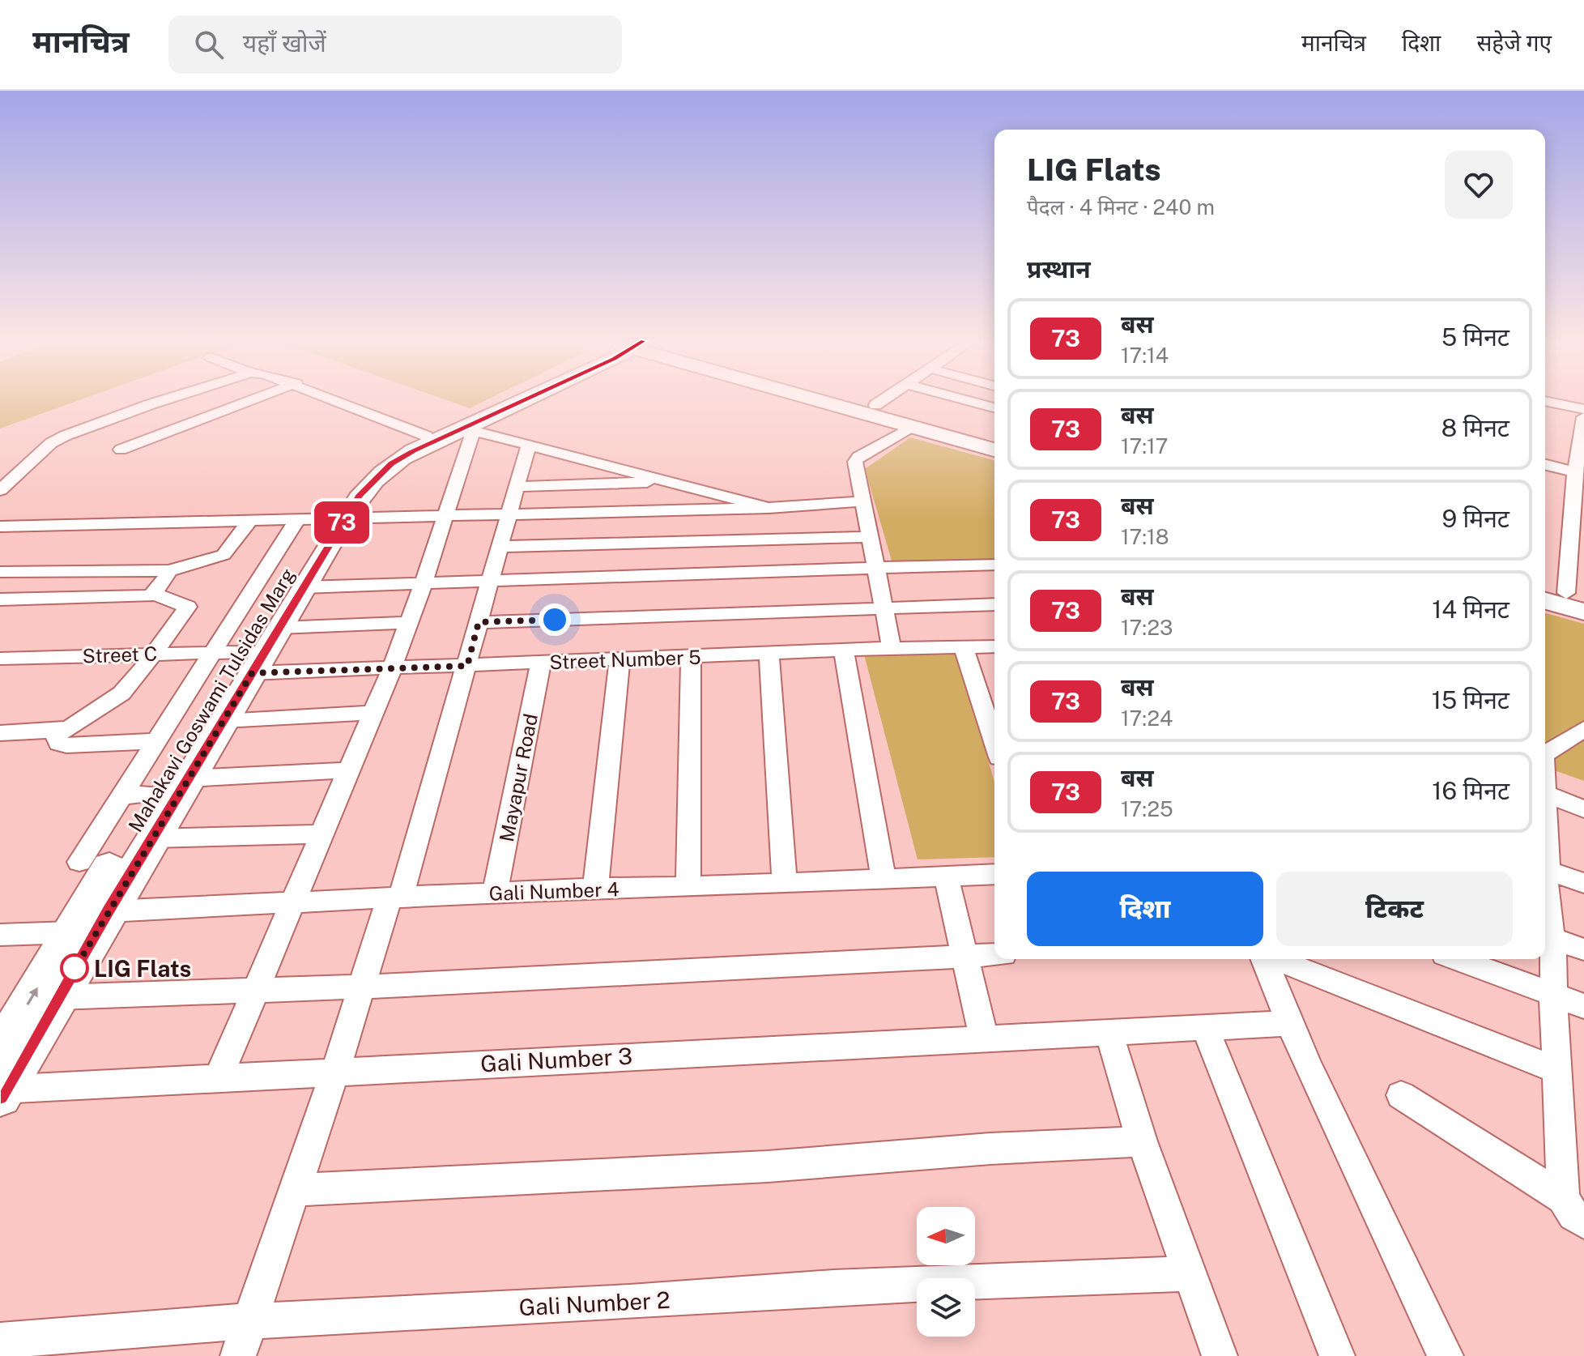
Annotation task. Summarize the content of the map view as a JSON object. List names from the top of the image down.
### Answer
{
  "streets": {
    "street": [
      "Street C",
      "Street Number 5",
      "Mahakavi Goswami Tulsidas Marg",
      "Mayapur Road",
      "Gali Number 4",
      "Gali Number 3",
      "Gali Number 2"
    ]
  },
  "crossings": [
    ["Street C", "Street Number 5"],
    ["Street C", "Mahakavi Goswami Tulsidas Marg"],
    ["Street Number 5", "Mahakavi Goswami Tulsidas Marg"],
    ["Street Number 5", "Mayapur Road"],
    ["Mahakavi Goswami Tulsidas Marg", "Gali Number 4"],
    ["Mahakavi Goswami Tulsidas Marg", "Gali Number 3"],
    ["Mayapur Road", "Gali Number 4"]
  ],
  "places": ["LIG Flats"],
  "lines": ["bus line 73"],
  "north": "left",
  "page": {
    "header": "मानचित्र",
    "search": "यहाँ खोजें",
    "nav": ["मानचित्र", "दिशा", "सहेजे गए"],
    "on_map": "73",
    "heading": [
      ["LIG Flats", "पैदल · 4 मिनट · 240 m"],
      "प्रस्थान"
    ],
    "list": [
      {
        "mark": "73",
        "name": "बस",
        "note": "17:14",
        "value": "5 मिनट"
      },
      {
        "mark": "73",
        "name": "बस",
        "note": "17:17",
        "value": "8 मिनट"
      },
      {
        "mark": "73",
        "name": "बस",
        "note": "17:18",
        "value": "9 मिनट"
      },
      {
        "mark": "73",
        "name": "बस",
        "note": "17:23",
        "value": "14 मिनट"
      },
      {
        "mark": "73",
        "name": "बस",
        "note": "17:24",
        "value": "15 मिनट"
      },
      {
        "mark": "73",
        "name": "बस",
        "note": "17:25",
        "value": "16 मिनट"
      }
    ],
    "buttons": ["दिशा", "टिकट"]
  }
}
